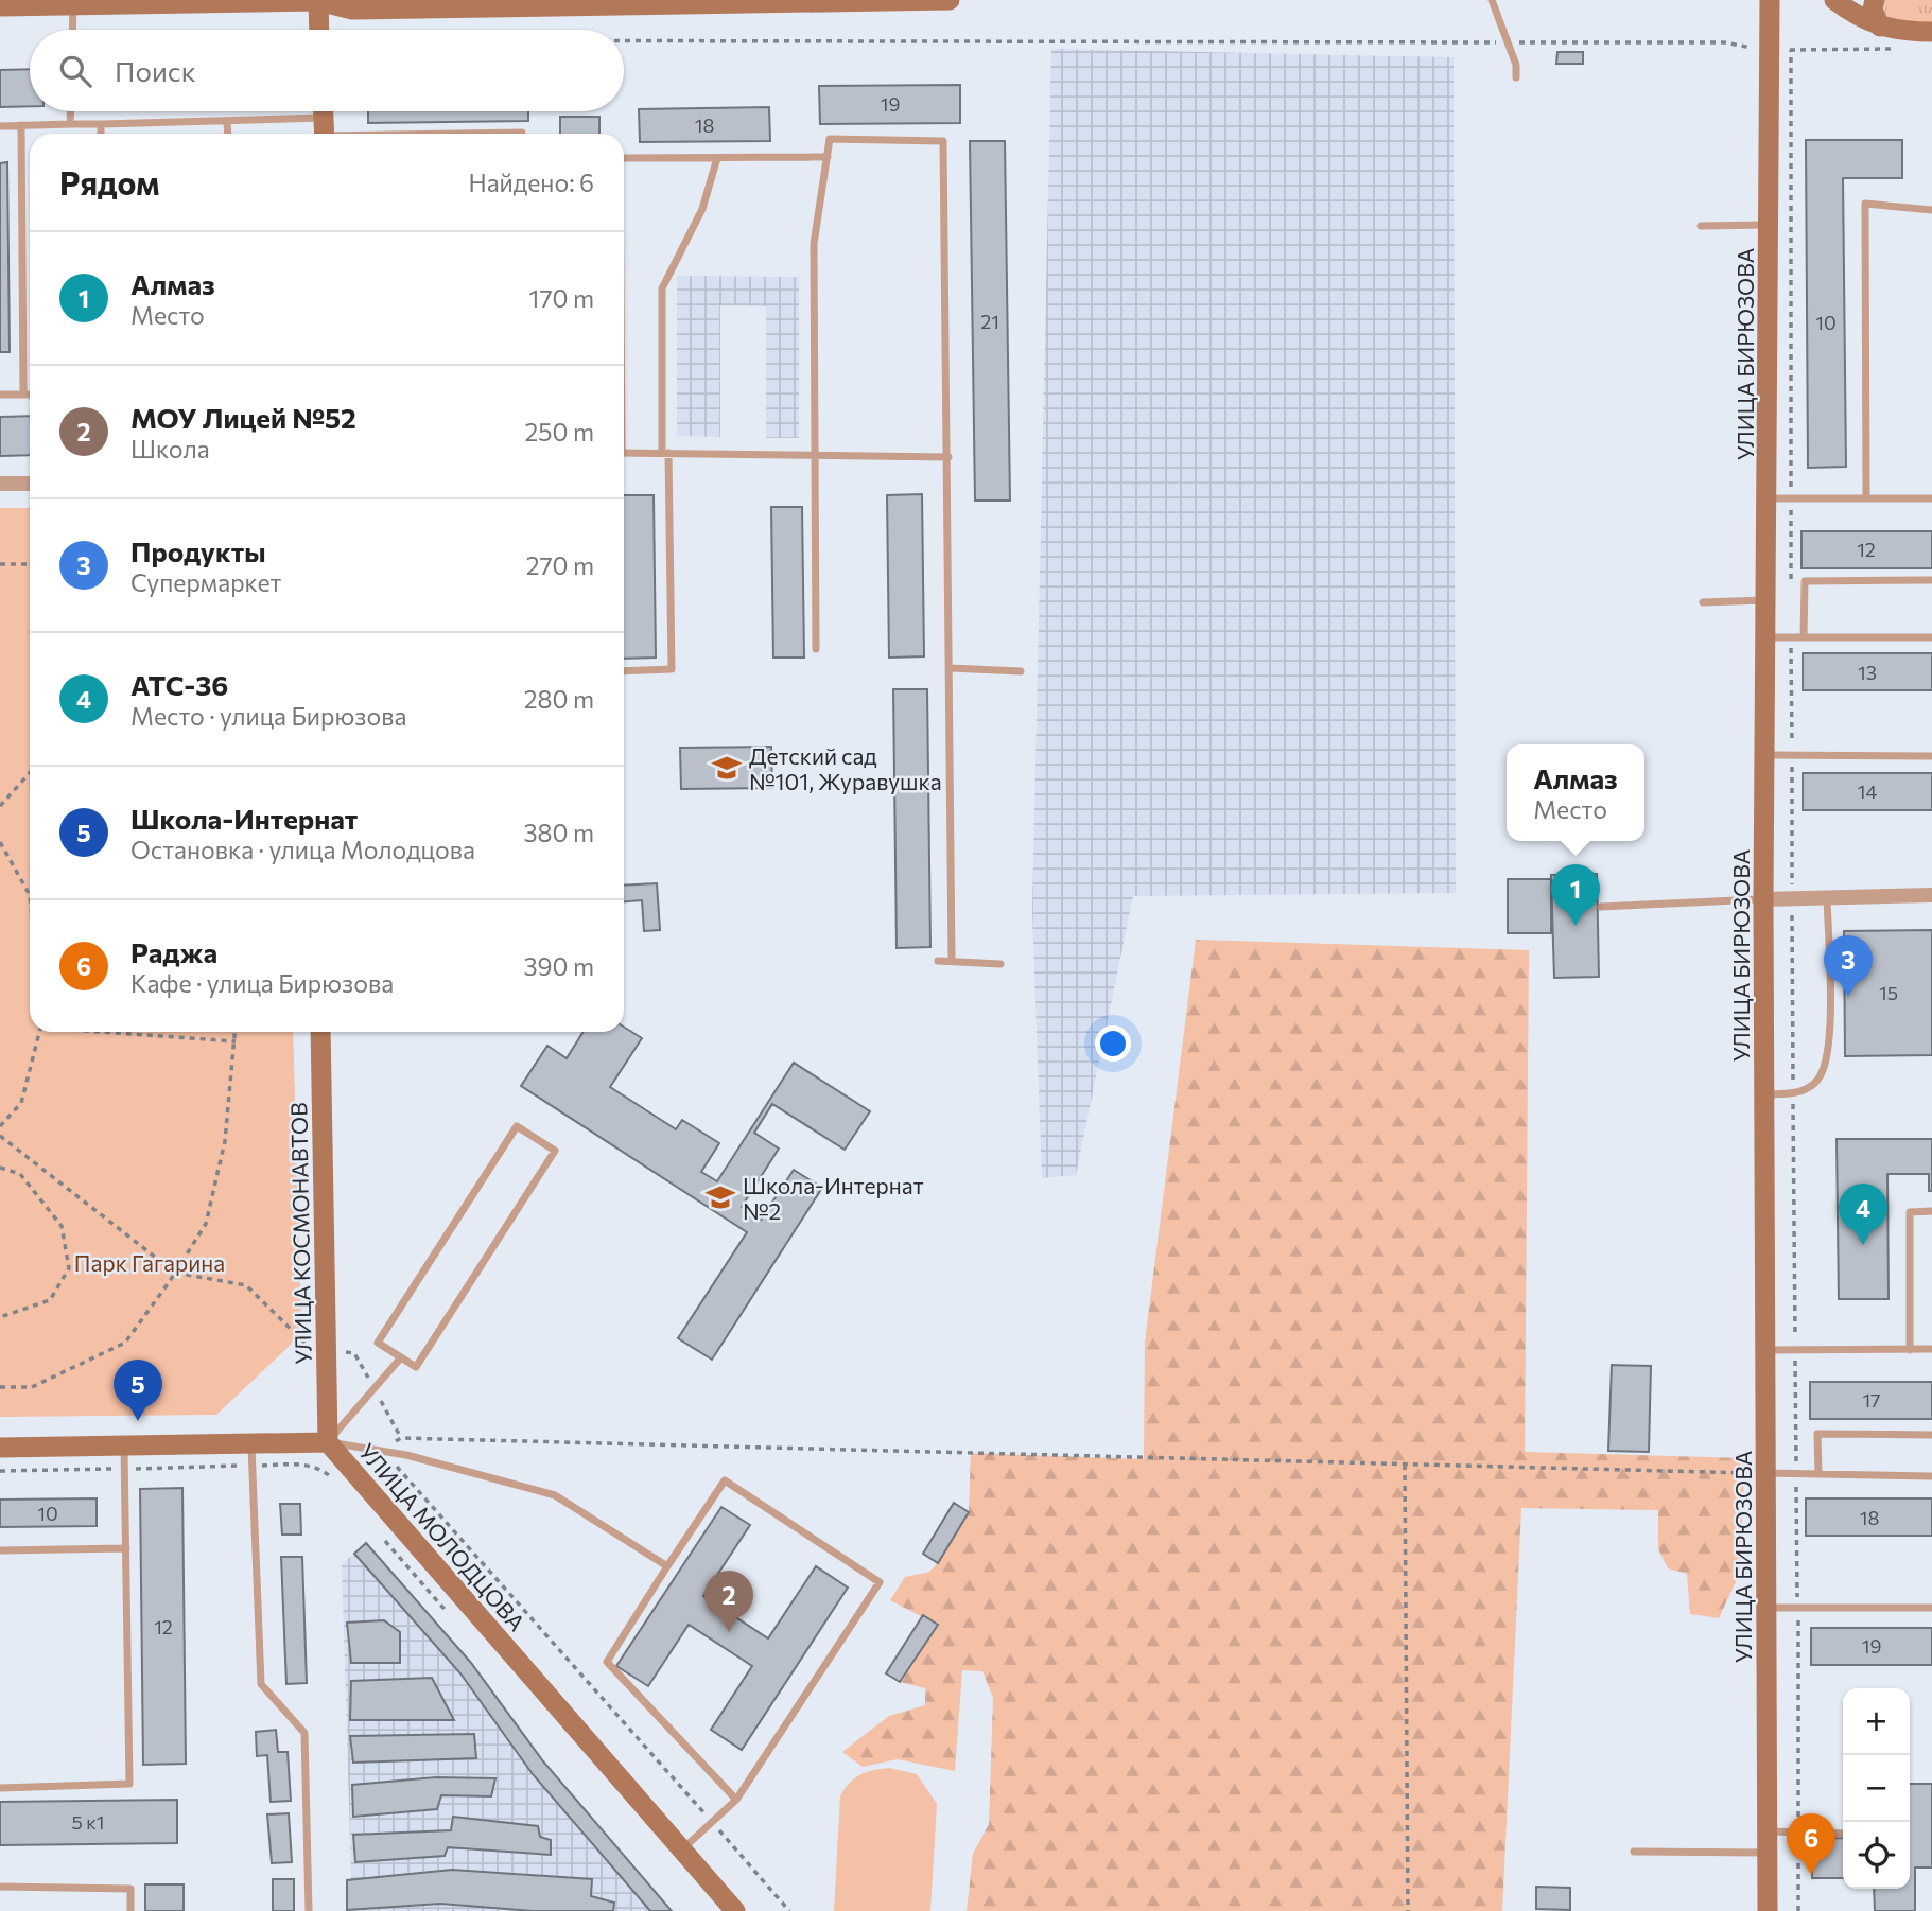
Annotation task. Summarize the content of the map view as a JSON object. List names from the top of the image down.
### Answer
{
  "streets": {
    "street": ["УЛИЦА БИРЮЗОВА", "УЛИЦА КОСМОНАВТОВ", "УЛИЦА МОЛОДЦОВА"]
  },
  "crossings": [
    ["УЛИЦА КОСМОНАВТОВ", "УЛИЦА МОЛОДЦОВА"]
  ],
  "parks": ["Парк Гагарина"],
  "places": {
    "school or university": ["Детский сад №101, Журавушка", "Школа-Интернат №2"]
  },
  "house_numbers": [
    "19",
    "18",
    "21",
    "10",
    "12",
    "13",
    "14",
    "15",
    "17",
    "10",
    "18",
    "12",
    "19",
    "5 к1"
  ],
  "page": {
    "search": "Поиск",
    "heading": ["Рядом", "Найдено: 6"],
    "list": [
      {
        "mark": "1",
        "name": "Алмаз",
        "note": "Место",
        "value": "170 m"
      },
      {
        "mark": "2",
        "name": "МОУ Лицей №52",
        "note": "Школа",
        "value": "250 m"
      },
      {
        "mark": "3",
        "name": "Продукты",
        "note": "Супермаркет",
        "value": "270 m"
      },
      {
        "mark": "4",
        "name": "АТС-36",
        "note": "Место · улица Бирюзова",
        "value": "280 m"
      },
      {
        "mark": "5",
        "name": "Школа-Интернат",
        "note": "Остановка · улица Молодцова",
        "value": "380 m"
      },
      {
        "mark": "6",
        "name": "Раджа",
        "note": "Кафе · улица Бирюзова",
        "value": "390 m"
      }
    ],
    "popup": ["Алмаз", "Место"],
    "pins": [
      "1",
      "3",
      "4",
      "5",
      "2",
      "6"
    ],
    "map_buttons": ["+", "−"]
  }
}
